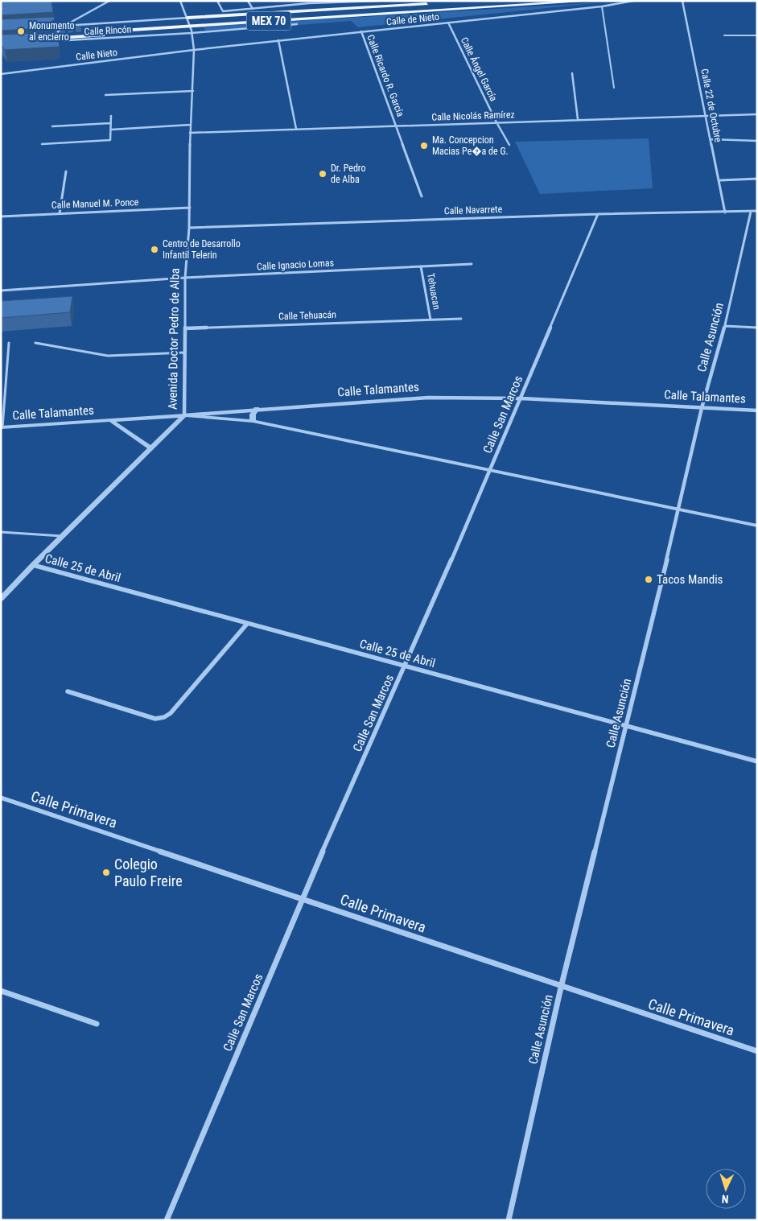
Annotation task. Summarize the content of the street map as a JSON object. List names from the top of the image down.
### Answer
{
  "streets": {
    "main road": ["MEX 70"],
    "street": [
      "Calle de Nieto",
      "Calle Rincón",
      "Calle Nieto",
      "Calle Ángel García",
      "Calle Ricardo R. García",
      "Calle 22 de Octubre",
      "Calle Nicolás Ramírez",
      "Calle Manuel M. Ponce",
      "Calle Navarrete",
      "Calle Ignacio Lomas",
      "Tehuacan",
      "Calle Tehuacán",
      "Calle Asunción",
      "Avenida Doctor Pedro de Alba",
      "Calle Talamantes",
      "Calle San Marcos",
      "Calle 25 de Abril",
      "Calle Primavera"
    ]
  },
  "crossings": [
    ["Calle de Nieto", "Calle Nieto"],
    ["Calle de Nieto", "Calle Ángel García"],
    ["Calle de Nieto", "Calle Ricardo R. García"],
    ["Calle de Nieto", "Avenida Doctor Pedro de Alba"],
    ["Calle Rincón", "Avenida Doctor Pedro de Alba"],
    ["Calle Nieto", "Avenida Doctor Pedro de Alba"],
    ["Calle Ángel García", "Calle Nicolás Ramírez"],
    ["Calle Ricardo R. García", "Calle Nicolás Ramírez"],
    ["Calle 22 de Octubre", "Calle Nicolás Ramírez"],
    ["Calle 22 de Octubre", "Calle Navarrete"],
    ["Calle Nicolás Ramírez", "Avenida Doctor Pedro de Alba"],
    ["Calle Manuel M. Ponce", "Avenida Doctor Pedro de Alba"],
    ["Calle Navarrete", "Calle Asunción"],
    ["Calle Navarrete", "Avenida Doctor Pedro de Alba"],
    ["Calle Navarrete", "Calle San Marcos"],
    ["Calle Ignacio Lomas", "Tehuacan"],
    ["Calle Ignacio Lomas", "Avenida Doctor Pedro de Alba"],
    ["Tehuacan", "Calle Tehuacán"],
    ["Calle Tehuacán", "Avenida Doctor Pedro de Alba"],
    ["Calle Asunción", "Calle Talamantes"],
    ["Calle Asunción", "Calle 25 de Abril"],
    ["Calle Asunción", "Calle Primavera"],
    ["Avenida Doctor Pedro de Alba", "Calle Talamantes"],
    ["Avenida Doctor Pedro de Alba", "Calle 25 de Abril"],
    ["Calle Talamantes", "Calle San Marcos"],
    ["Calle San Marcos", "Calle 25 de Abril"],
    ["Calle San Marcos", "Calle Primavera"]
  ],
  "places": [
    "Monumento al encierro",
    "Ma. Concepcion Macias Pe�a de G.",
    "Dr. Pedro de Alba",
    "Centro de Desarrollo Infantil Telerin",
    "Tacos Mandis",
    "Colegio Paulo Freire"
  ],
  "north": "bottom"
}
